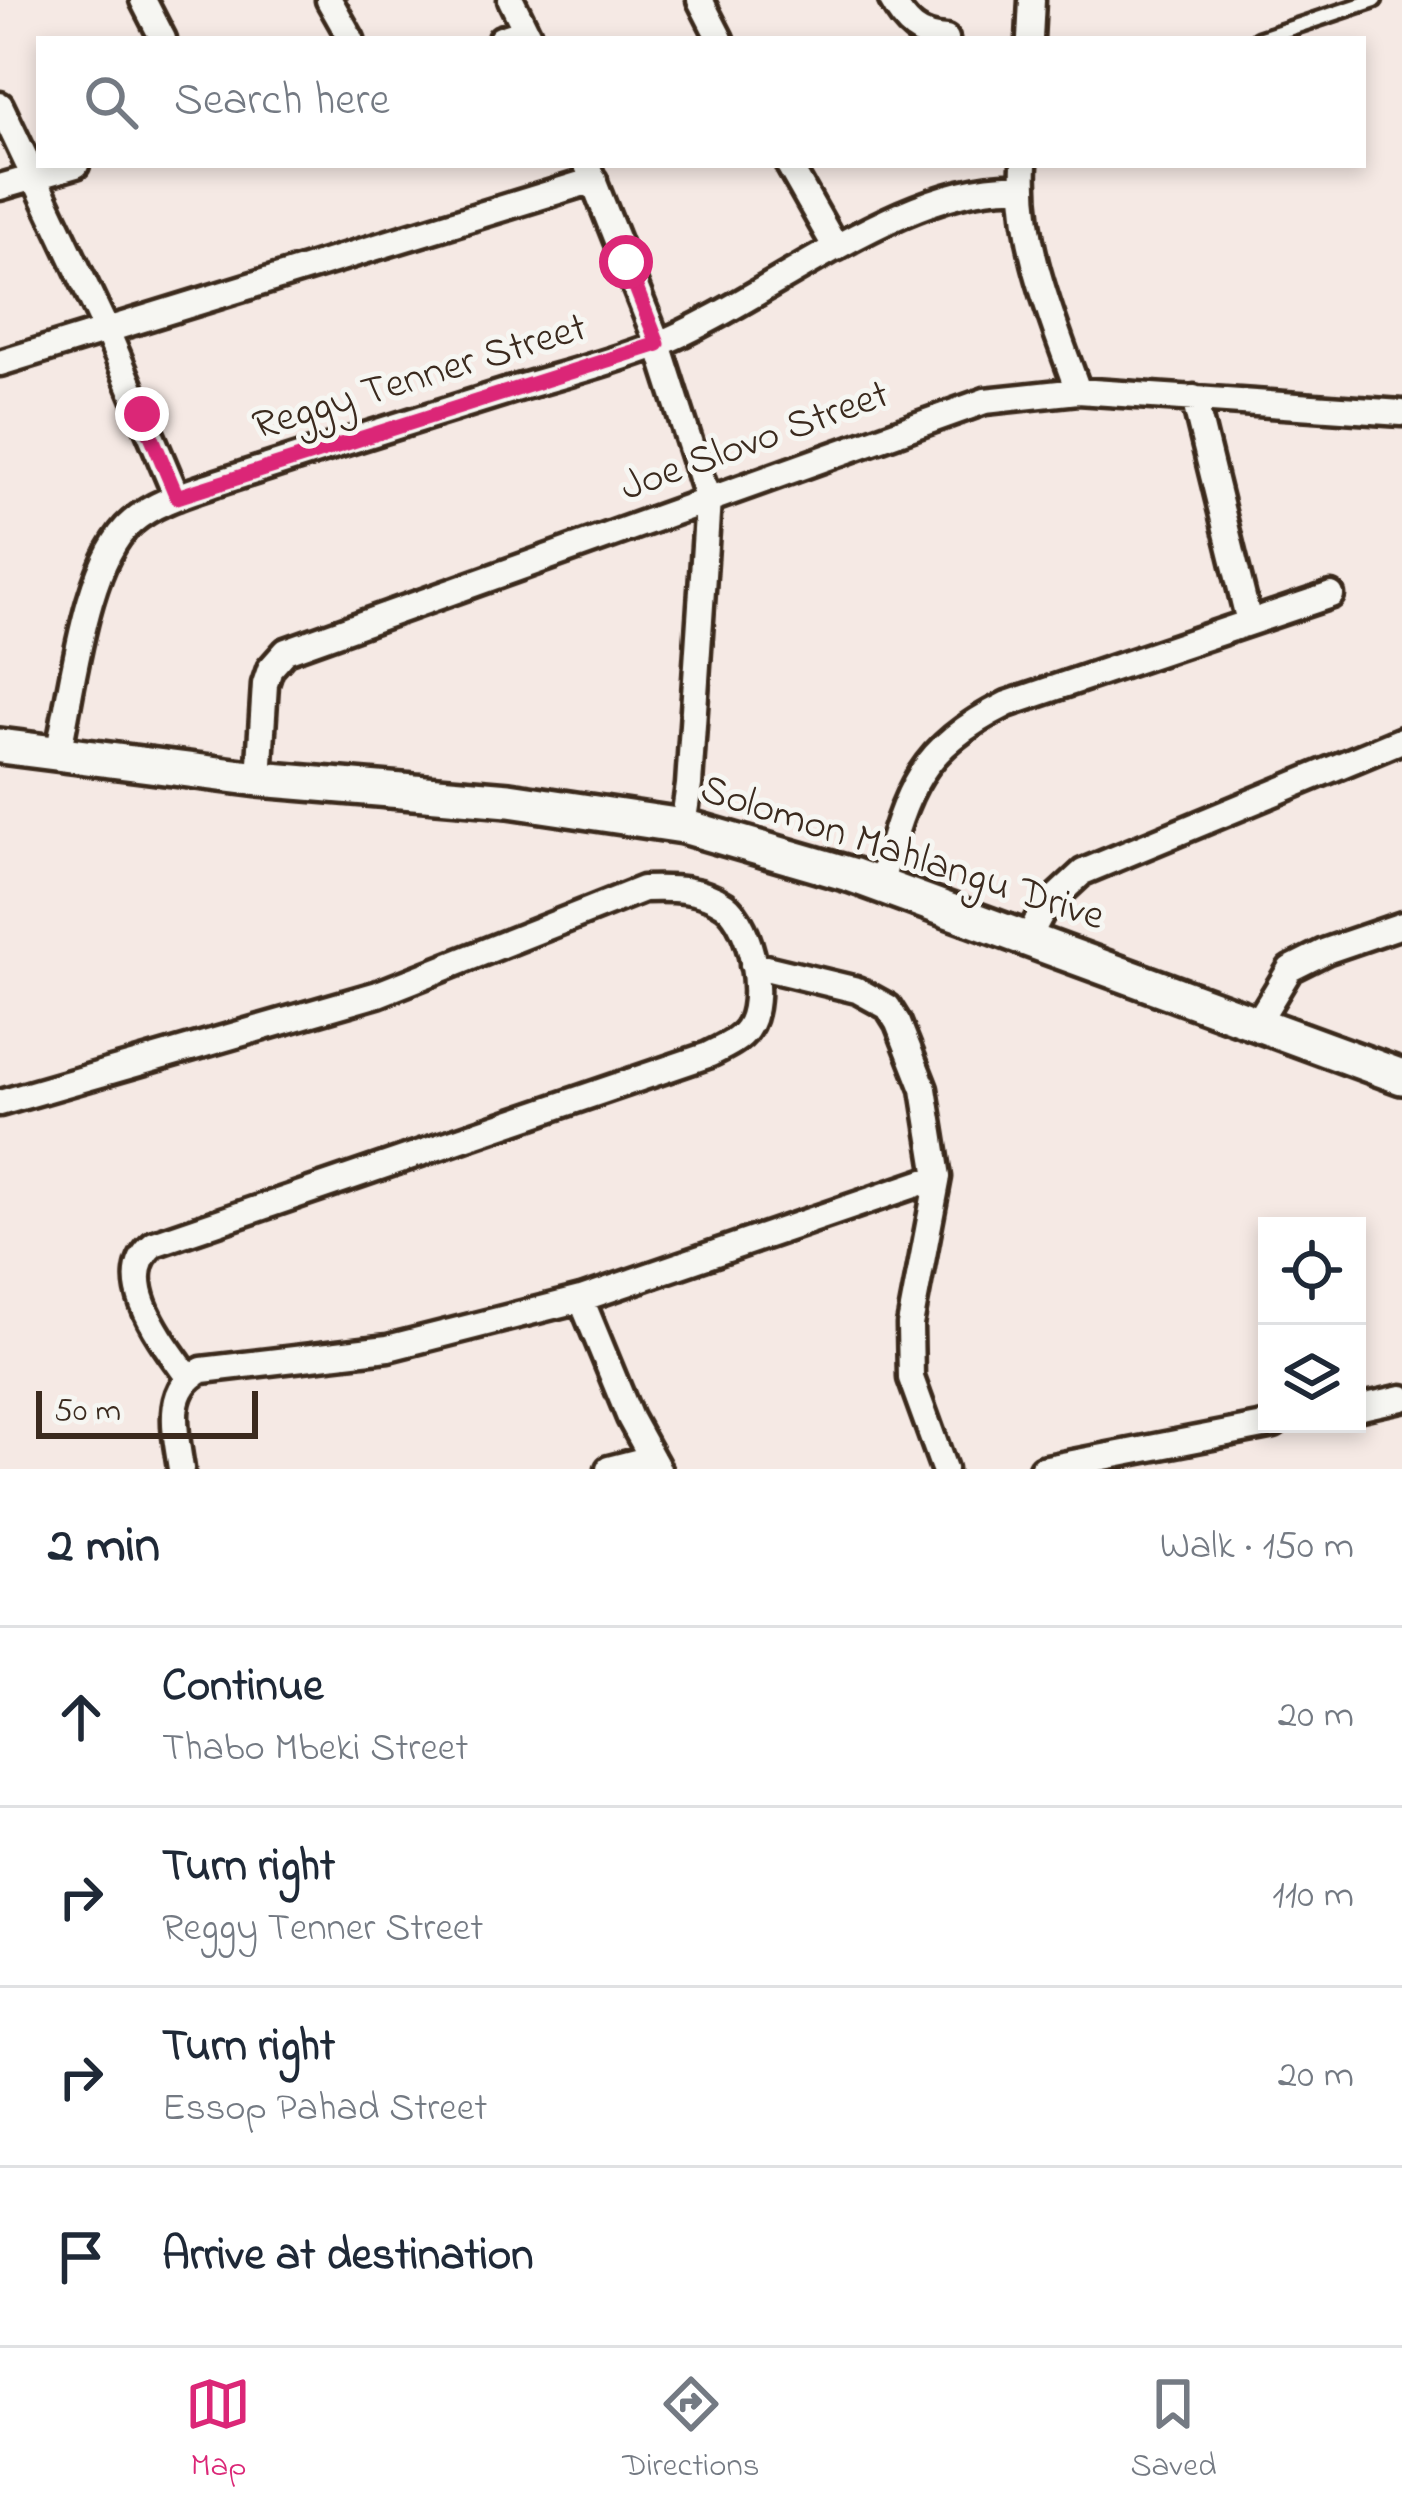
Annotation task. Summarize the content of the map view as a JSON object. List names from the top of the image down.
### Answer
{
  "streets": {
    "street": ["Reggy Tenner Street", "Joe Slovo Street", "Solomon Mahlangu Drive"]
  },
  "crossings": [
    ["Reggy Tenner Street", "Solomon Mahlangu Drive"],
    ["Joe Slovo Street", "Solomon Mahlangu Drive"]
  ],
  "scale_bar": "50 m",
  "page": {
    "search": "Search here",
    "scale": "50 m",
    "heading": ["2 min", "Walk · 150 m"],
    "list": [
      ["Continue", "Thabo Mbeki Street", "20 m"],
      ["Turn right", "Reggy Tenner Street", "110 m"],
      ["Turn right", "Essop Pahad Street", "20 m"],
      "Arrive at destination"
    ],
    "nav": ["Map", "Directions", "Saved"]
  }
}
